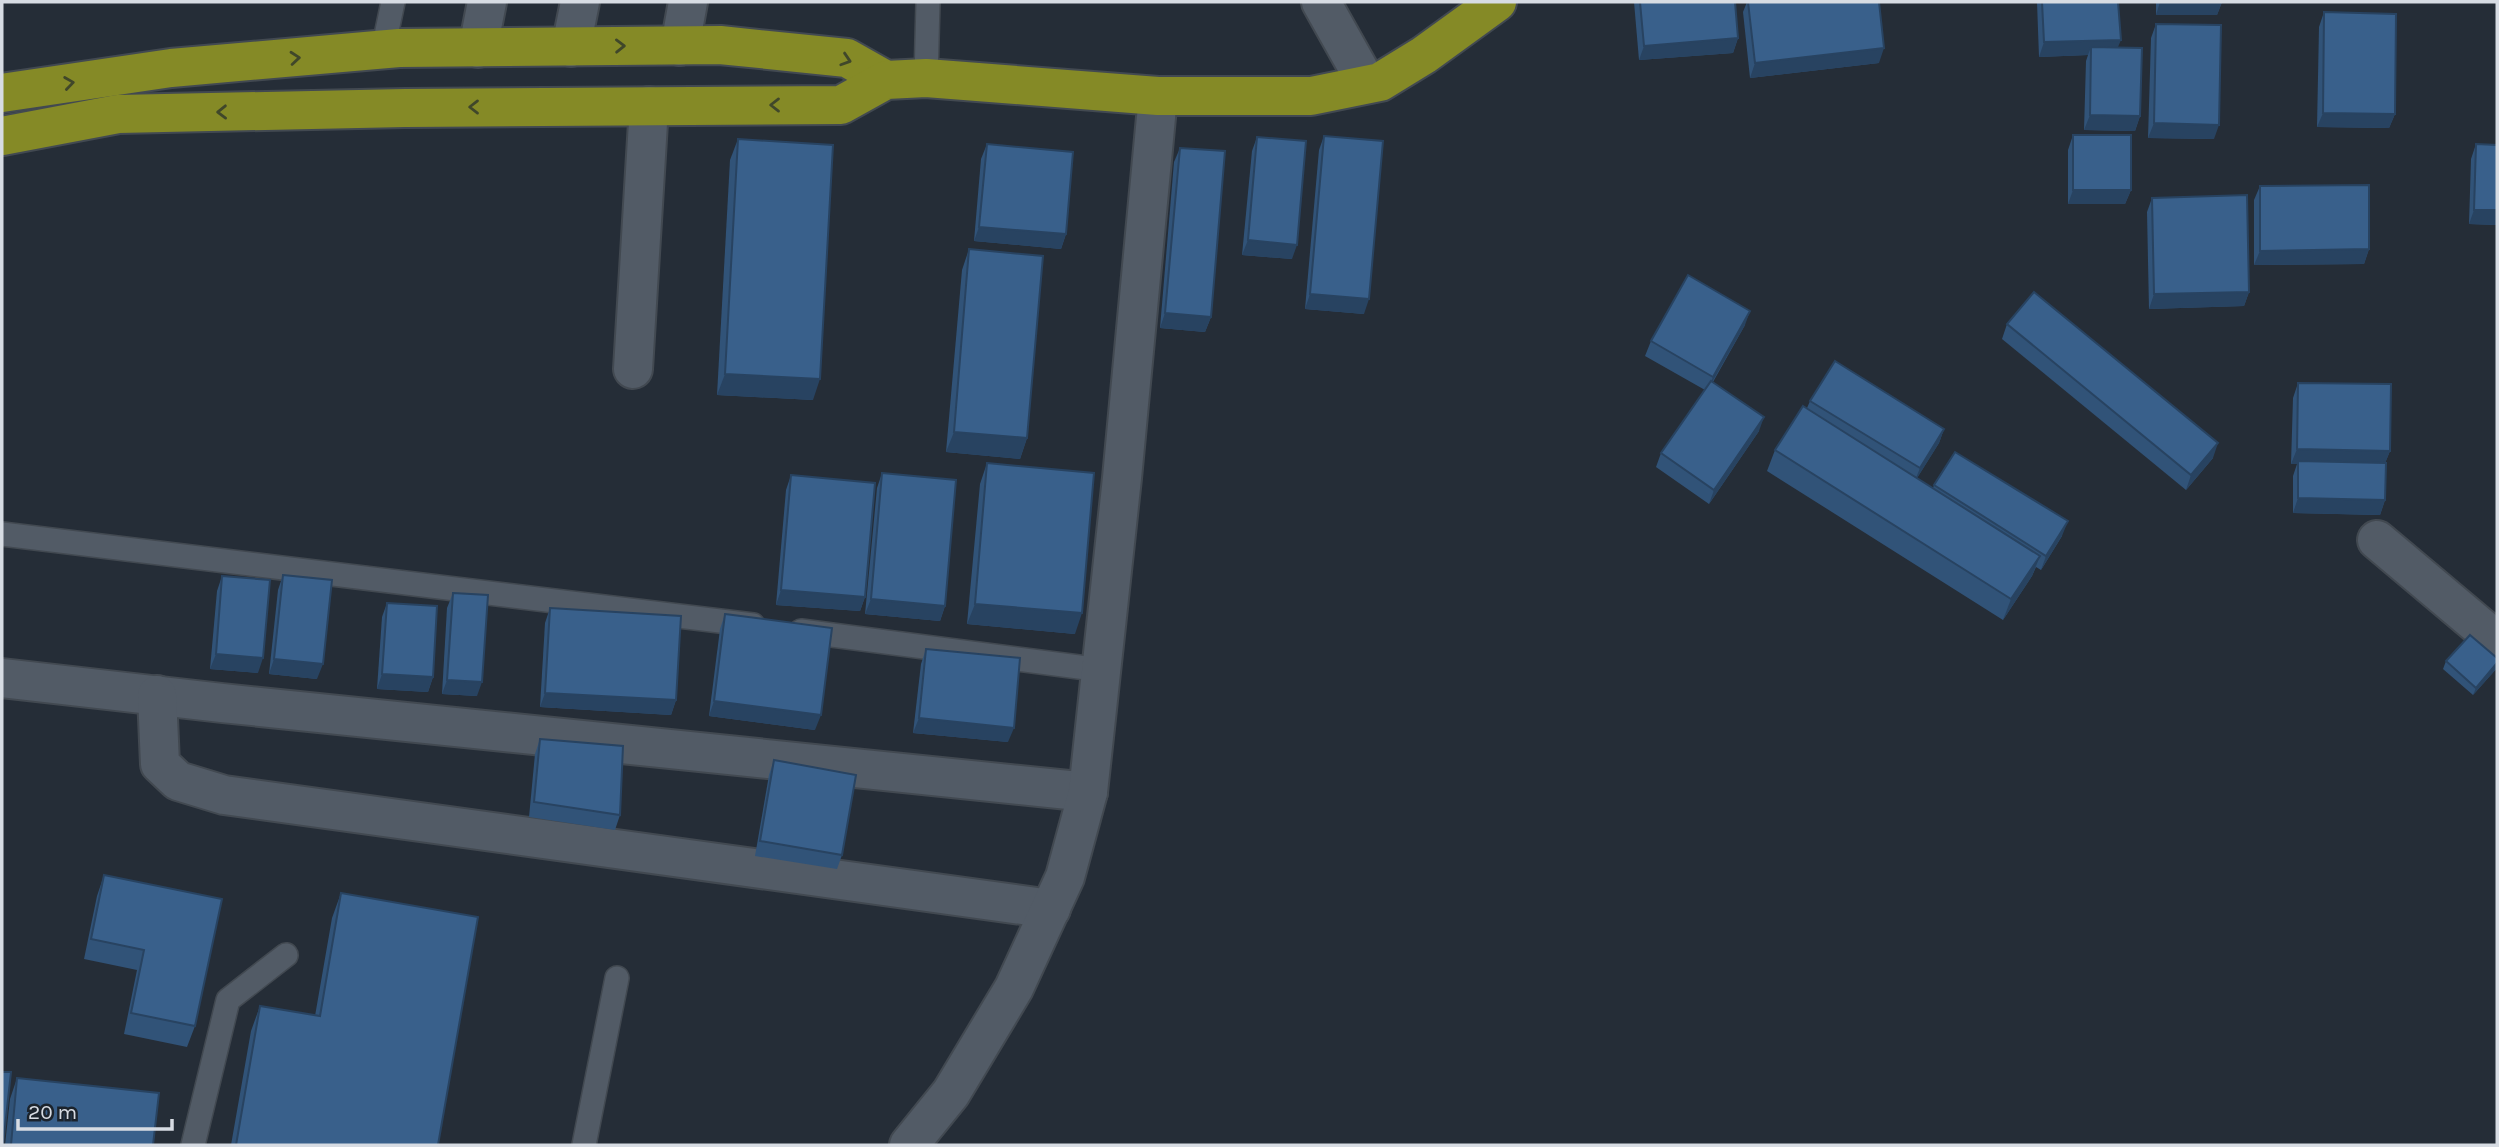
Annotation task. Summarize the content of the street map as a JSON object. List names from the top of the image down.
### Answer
{
  "scale_bar": "20 m"
}
